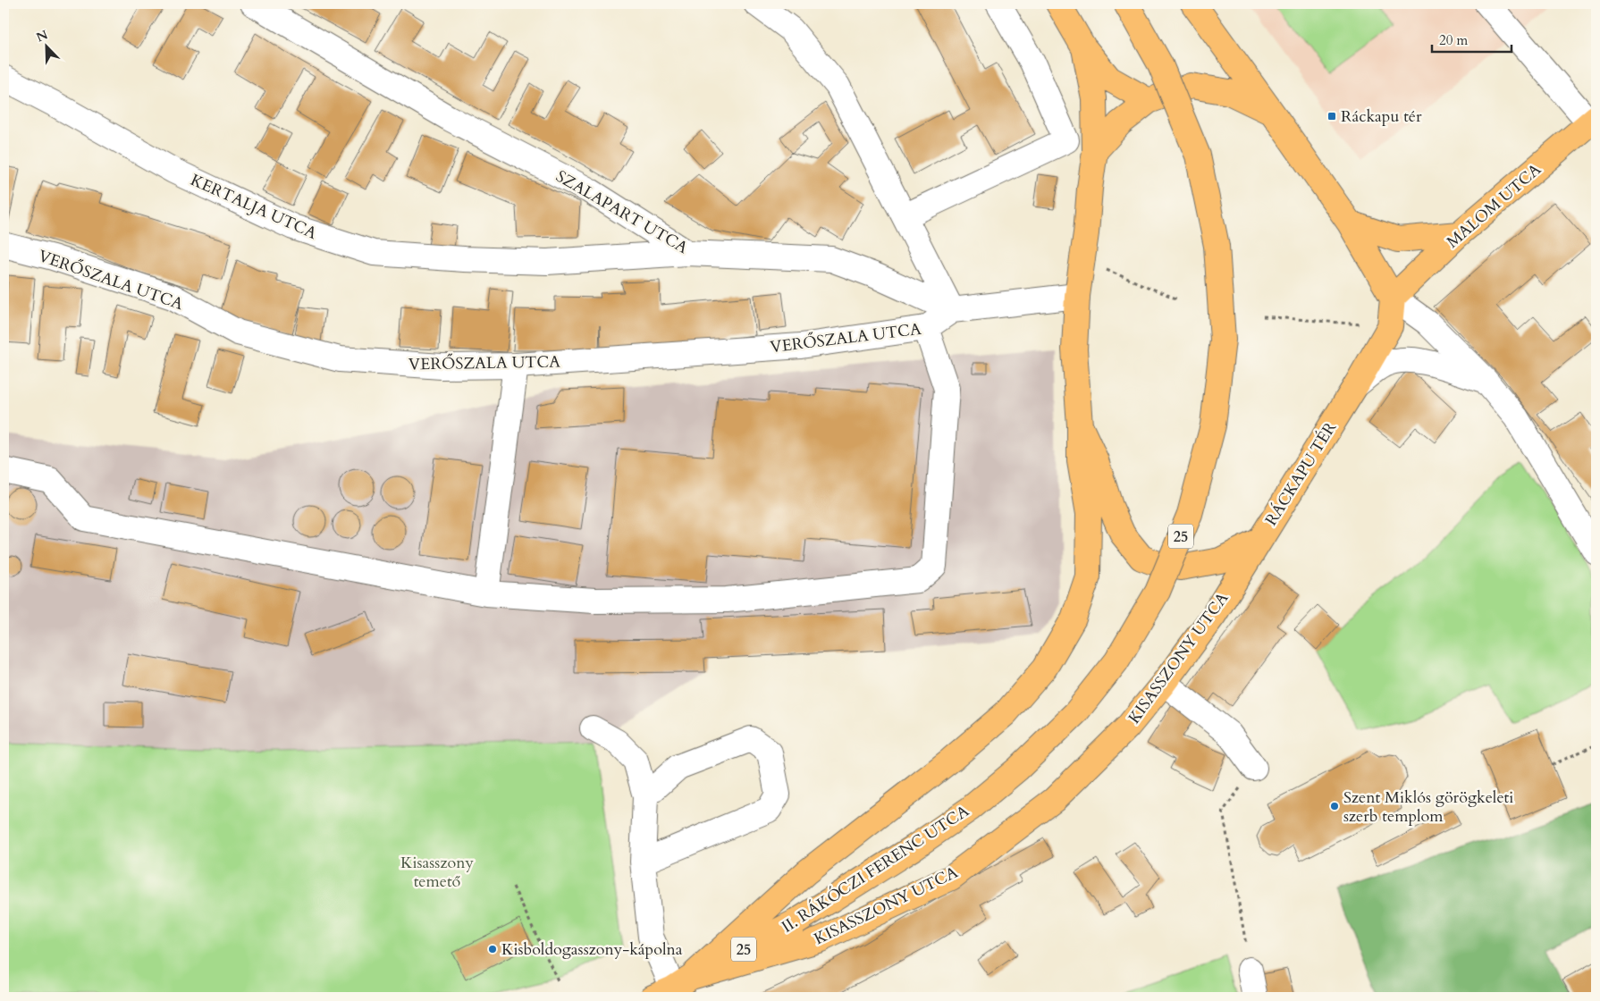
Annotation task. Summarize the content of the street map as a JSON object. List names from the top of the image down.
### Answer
{
  "streets": {
    "main road": [
      "MALOM UTCA",
      "RÁCKAPU TÉR",
      "25",
      "KISASSZONY UTCA",
      "II. RÁKÓCZI FERENC UTCA"
    ],
    "street": ["KERTALJA UTCA", "SZALAPART UTCA", "VERŐSZALA UTCA"]
  },
  "crossings": [
    ["MALOM UTCA", "RÁCKAPU TÉR"],
    ["KERTALJA UTCA", "SZALAPART UTCA"],
    ["SZALAPART UTCA", "VERŐSZALA UTCA"],
    ["SZALAPART UTCA", "RÁCKAPU TÉR"],
    ["RÁCKAPU TÉR", "KISASSZONY UTCA"],
    ["KISASSZONY UTCA", "II. RÁKÓCZI FERENC UTCA"]
  ],
  "parks": ["Kisasszony temető"],
  "places": {
    "transit": ["Ráckapu tér"],
    "other": ["Szent Miklós görögkeleti szerb templom", "Kisboldogasszony-kápolna"]
  },
  "scale_bar": "20 m",
  "north": "top left"
}
